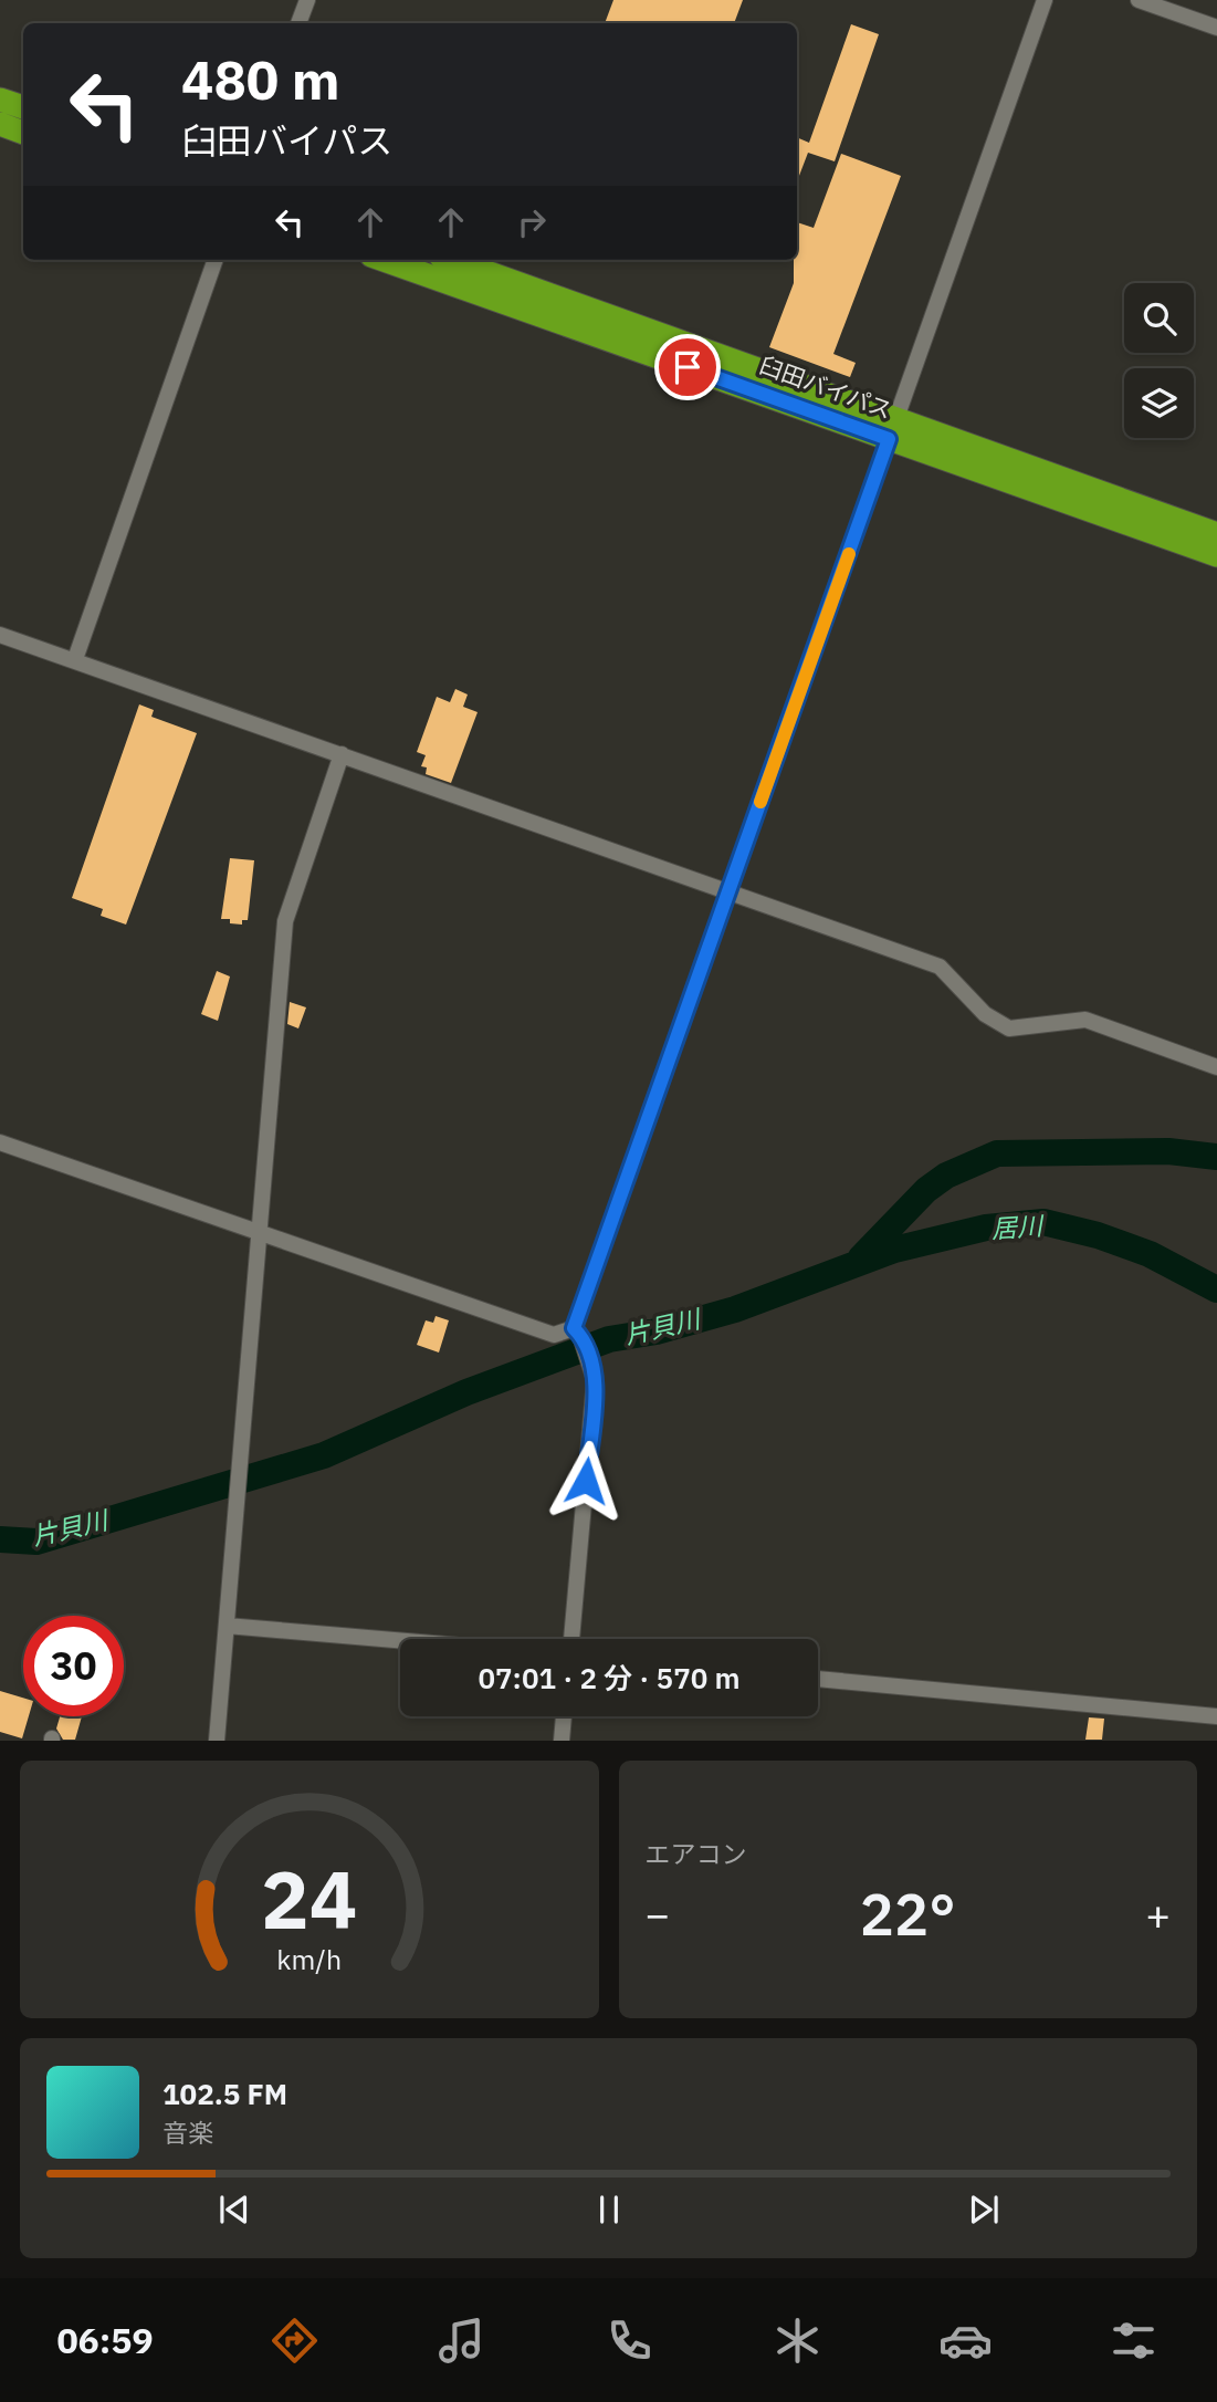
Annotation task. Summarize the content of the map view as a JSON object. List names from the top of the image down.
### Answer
{
  "streets": {
    "highway": ["臼田バイパス"]
  },
  "water": ["居川", "片貝川"],
  "page": {
    "turn": ["480 m", "臼田バイパス"],
    "limit": "30",
    "trip": "07:01 · 2 分 · 570 m",
    "tile": "エアコン",
    "heat": ["−", "22°", "+"],
    "song": ["102.5 FM", "音楽"],
    "tabs": "06:59",
    "gauge": ["24", "km/h"]
  }
}
